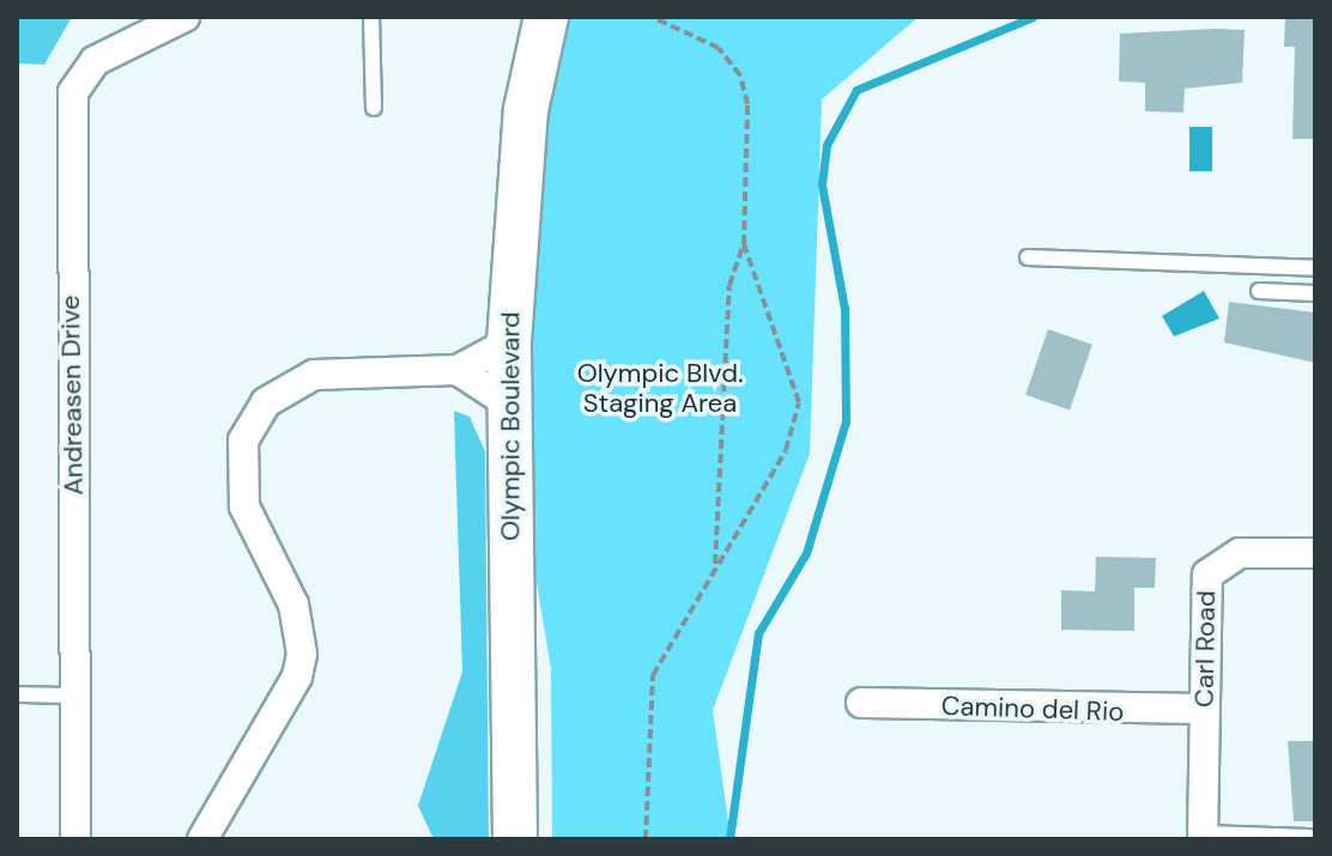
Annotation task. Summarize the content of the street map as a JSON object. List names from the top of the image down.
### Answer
{
  "streets": {
    "street": [
      "Andreasen Drive",
      "Olympic Boulevard",
      "Carl Road",
      "Camino del Rio"
    ]
  },
  "crossings": [
    ["Carl Road", "Camino del Rio"]
  ],
  "parks": ["Olympic Blvd. Staging Area"]
}
